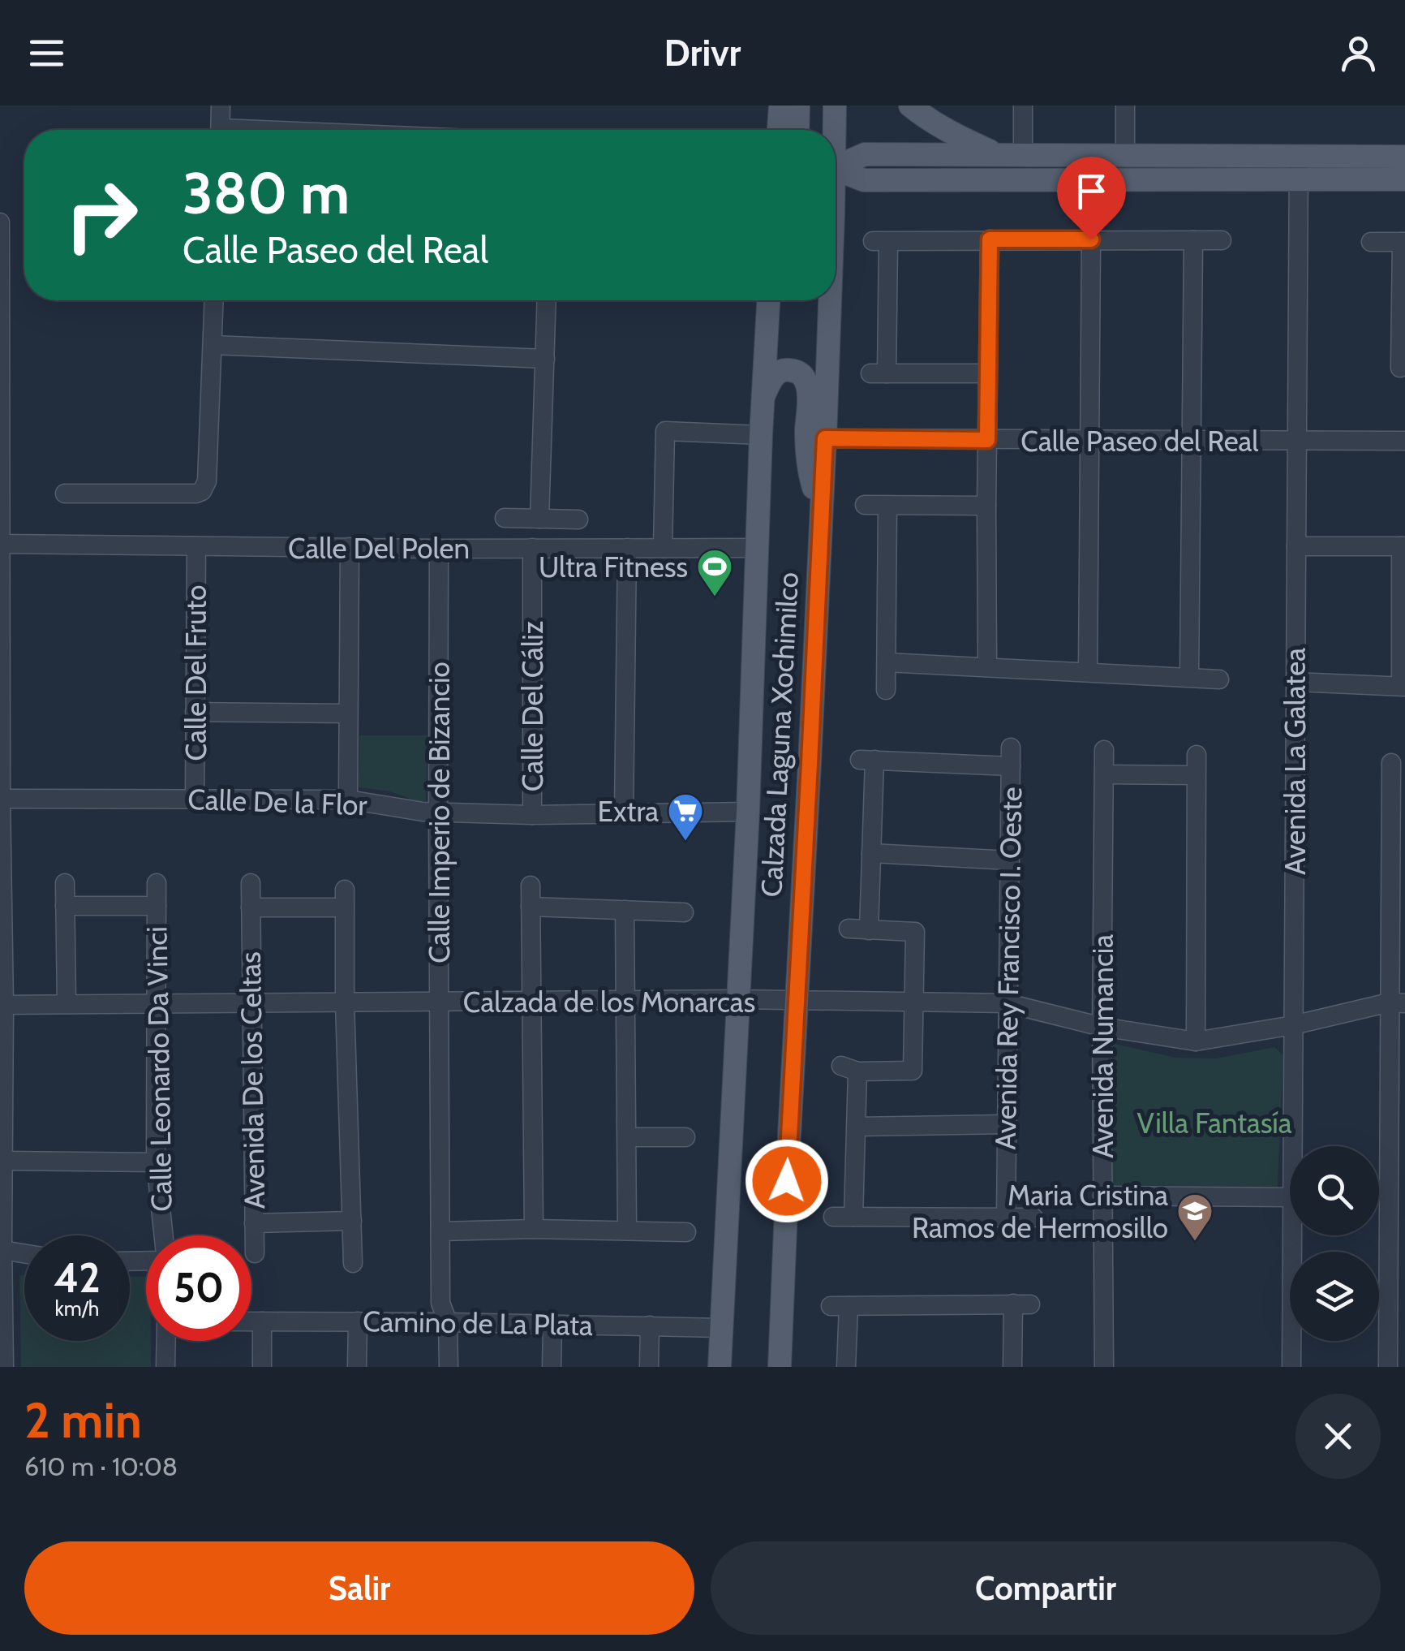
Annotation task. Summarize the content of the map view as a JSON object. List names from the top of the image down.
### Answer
{
  "streets": {
    "main road": ["Calzada Laguna Xochimilco"],
    "street": [
      "Calle Paseo del Real",
      "Calle Del Polen",
      "Calle Del Fruto",
      "Calle Del Cáliz",
      "Avenida La Galatea",
      "Calle De la Flor",
      "Calle Imperio de Bizancio",
      "Avenida Rey Francisco I. Oeste",
      "Calzada de los Monarcas",
      "Avenida Numancia",
      "Calle Leonardo Da Vinci",
      "Avenida De los Celtas",
      "Camino de La Plata"
    ]
  },
  "crossings": [
    ["Calle Paseo del Real", "Calzada Laguna Xochimilco"],
    ["Calle Paseo del Real", "Avenida La Galatea"],
    ["Calle Del Polen", "Calle Del Fruto"],
    ["Calle Del Polen", "Calle Del Cáliz"],
    ["Calle Del Polen", "Calzada Laguna Xochimilco"],
    ["Calle Del Polen", "Calle Imperio de Bizancio"],
    ["Calle Del Fruto", "Calle De la Flor"],
    ["Calle Del Cáliz", "Calle De la Flor"],
    ["Calzada Laguna Xochimilco", "Calle De la Flor"],
    ["Calzada Laguna Xochimilco", "Calzada de los Monarcas"],
    ["Calzada Laguna Xochimilco", "Camino de La Plata"],
    ["Avenida La Galatea", "Calzada de los Monarcas"],
    ["Calle De la Flor", "Calle Imperio de Bizancio"],
    ["Calle Imperio de Bizancio", "Calzada de los Monarcas"],
    ["Calle Imperio de Bizancio", "Camino de La Plata"],
    ["Avenida Rey Francisco I. Oeste", "Calzada de los Monarcas"],
    ["Calzada de los Monarcas", "Avenida Numancia"],
    ["Calzada de los Monarcas", "Calle Leonardo Da Vinci"],
    ["Calzada de los Monarcas", "Avenida De los Celtas"]
  ],
  "parks": ["Villa Fantasía"],
  "places": {
    "sports": ["Ultra Fitness"],
    "supermarket": ["Extra"],
    "school or university": ["Maria Cristina Ramos de Hermosillo"]
  },
  "page": {
    "header": "Drivr",
    "turn": ["380 m", "Calle Paseo del Real"],
    "speed": "42 km/h",
    "limit": "50",
    "heading": ["2 min", "610 m · 10:08"],
    "buttons": ["Salir", "Compartir"]
  }
}
